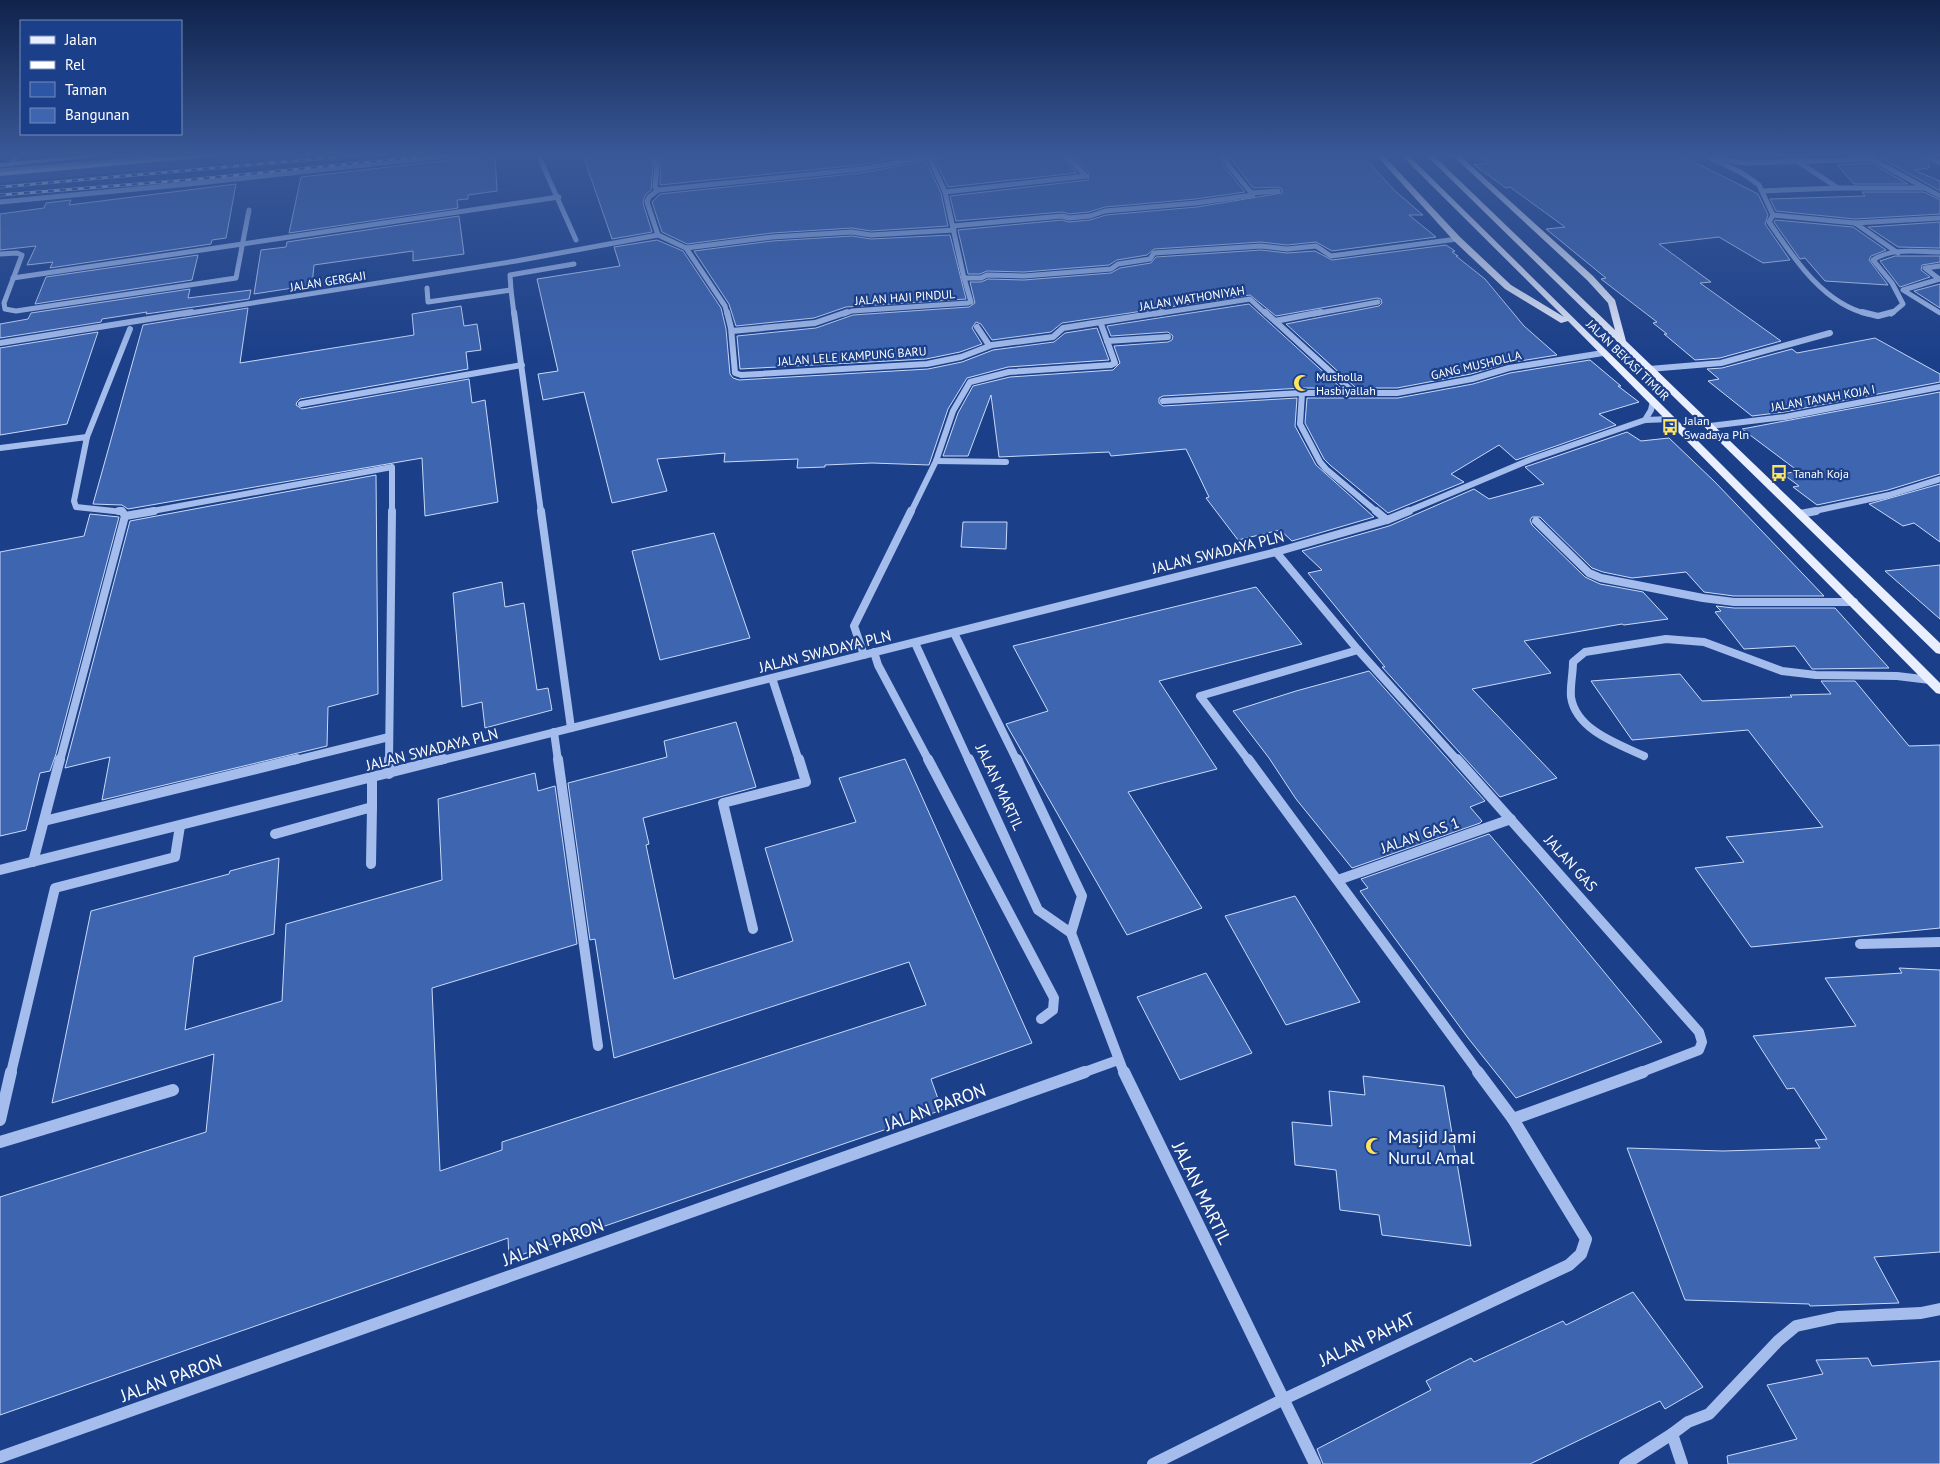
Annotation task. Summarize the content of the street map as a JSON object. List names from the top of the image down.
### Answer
{
  "streets": {
    "main road": ["JALAN BEKASI TIMUR"],
    "street": [
      "JALAN GERGAJI",
      "JALAN HAJI PINDUL",
      "JALAN WATHONIYAH",
      "JALAN LELE KAMPUNG BARU",
      "GANG MUSHOLLA",
      "JALAN TANAH KOJA I",
      "JALAN SWADAYA PLN",
      "JALAN MARTIL",
      "JALAN GAS 1",
      "JALAN GAS",
      "JALAN PARON",
      "JALAN PAHAT"
    ]
  },
  "crossings": [
    ["JALAN HAJI PINDUL", "JALAN LELE KAMPUNG BARU"],
    ["JALAN WATHONIYAH", "JALAN LELE KAMPUNG BARU"],
    ["JALAN WATHONIYAH", "GANG MUSHOLLA"],
    ["JALAN BEKASI TIMUR", "GANG MUSHOLLA"],
    ["JALAN BEKASI TIMUR", "JALAN TANAH KOJA I"],
    ["JALAN BEKASI TIMUR", "JALAN SWADAYA PLN"],
    ["JALAN SWADAYA PLN", "JALAN MARTIL"],
    ["JALAN SWADAYA PLN", "JALAN GAS"],
    ["JALAN MARTIL", "JALAN PARON"],
    ["JALAN MARTIL", "JALAN PAHAT"],
    ["JALAN GAS 1", "JALAN GAS"]
  ],
  "places": {
    "mosque": ["Musholla Hasbiyallah", "Masjid Jami Nurul Amal"],
    "bus stop": ["Jalan Swadaya Pln", "Tanah Koja"]
  },
  "legend": [
    "Jalan",
    "Rel",
    "Taman",
    "Bangunan"
  ]
}
